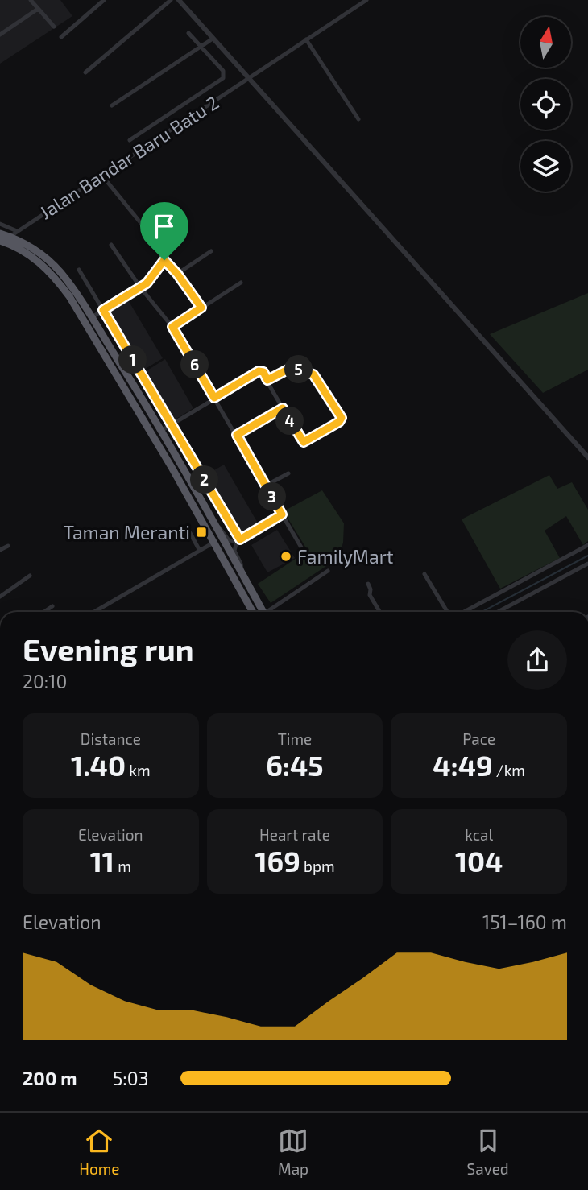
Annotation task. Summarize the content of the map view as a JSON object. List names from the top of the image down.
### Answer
{
  "streets": {
    "street": ["Jalan Bandar Baru Batu 2"]
  },
  "places": {
    "transit": ["Taman Meranti"],
    "other": ["FamilyMart"]
  },
  "north": "top",
  "page": {
    "pins": [
      "1",
      "6",
      "5",
      "4",
      "2",
      "3"
    ],
    "heading": ["Evening run", "20:10"],
    "stats": [
      ["Distance", "1.40 km"],
      ["Time", "6:45"],
      ["Pace", "4:49 /km"],
      ["Elevation", "11 m"],
      ["Heart rate", "169 bpm"],
      ["kcal", "104"]
    ],
    "chart": ["Elevation", "151–160 m"],
    "list": [
      {
        "name": "200 m",
        "note": "5:03"
      }
    ],
    "tabs": ["Home", "Map", "Saved"]
  }
}
